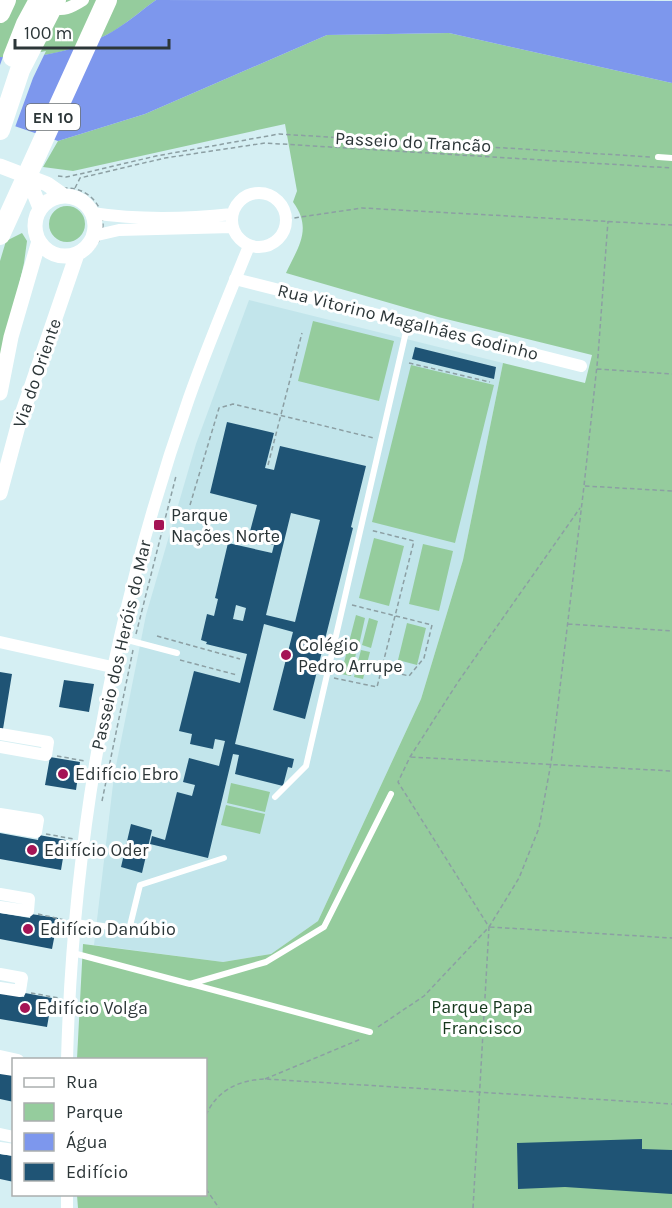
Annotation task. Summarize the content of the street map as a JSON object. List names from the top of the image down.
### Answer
{
  "streets": {
    "highway": ["EN 10"],
    "street": ["Rua Vitorino Magalhães Godinho", "Via do Oriente", "Passeio dos Heróis do Mar"],
    "path": ["Passeio do Trancão"]
  },
  "crossings": [
    ["Passeio do Trancão", "Via do Oriente"],
    ["Rua Vitorino Magalhães Godinho", "Passeio dos Heróis do Mar"]
  ],
  "parks": ["Parque Papa Francisco"],
  "places": {
    "transit": ["Parque Nações Norte"],
    "other": [
      "Colégio Pedro Arrupe",
      "Edifício Ebro",
      "Edifício Oder",
      "Edifício Danúbio",
      "Edifício Volga"
    ]
  },
  "legend": [
    "Rua",
    "Parque",
    "Água",
    "Edifício"
  ],
  "scale_bar": "100 m"
}
